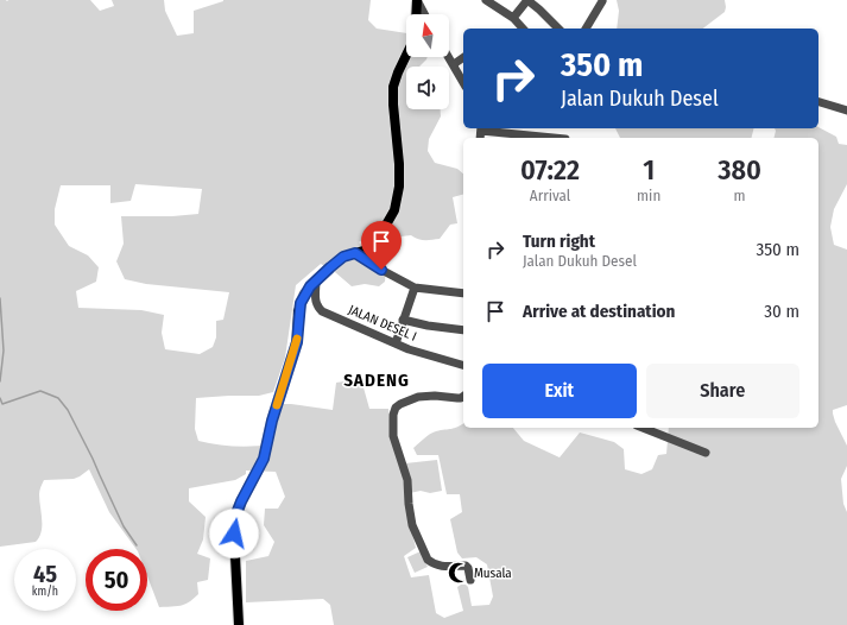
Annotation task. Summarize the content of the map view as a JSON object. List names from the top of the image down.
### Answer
{
  "streets": {
    "street": ["JALAN DESEL I"]
  },
  "districts": ["SADENG"],
  "places": {
    "mosque": ["Musala"]
  },
  "north": "top",
  "page": {
    "turn": ["350 m", "Jalan Dukuh Desel"],
    "eta": [
      "07:22",
      "Arrival",
      "1",
      "min",
      "380",
      "m"
    ],
    "list": [
      {
        "name": "Turn right",
        "note": "Jalan Dukuh Desel",
        "value": "350 m"
      },
      {
        "name": "Arrive at destination",
        "value": "30 m"
      }
    ],
    "buttons": ["Exit", "Share"],
    "speed": "45 km/h",
    "limit": "50"
  }
}
